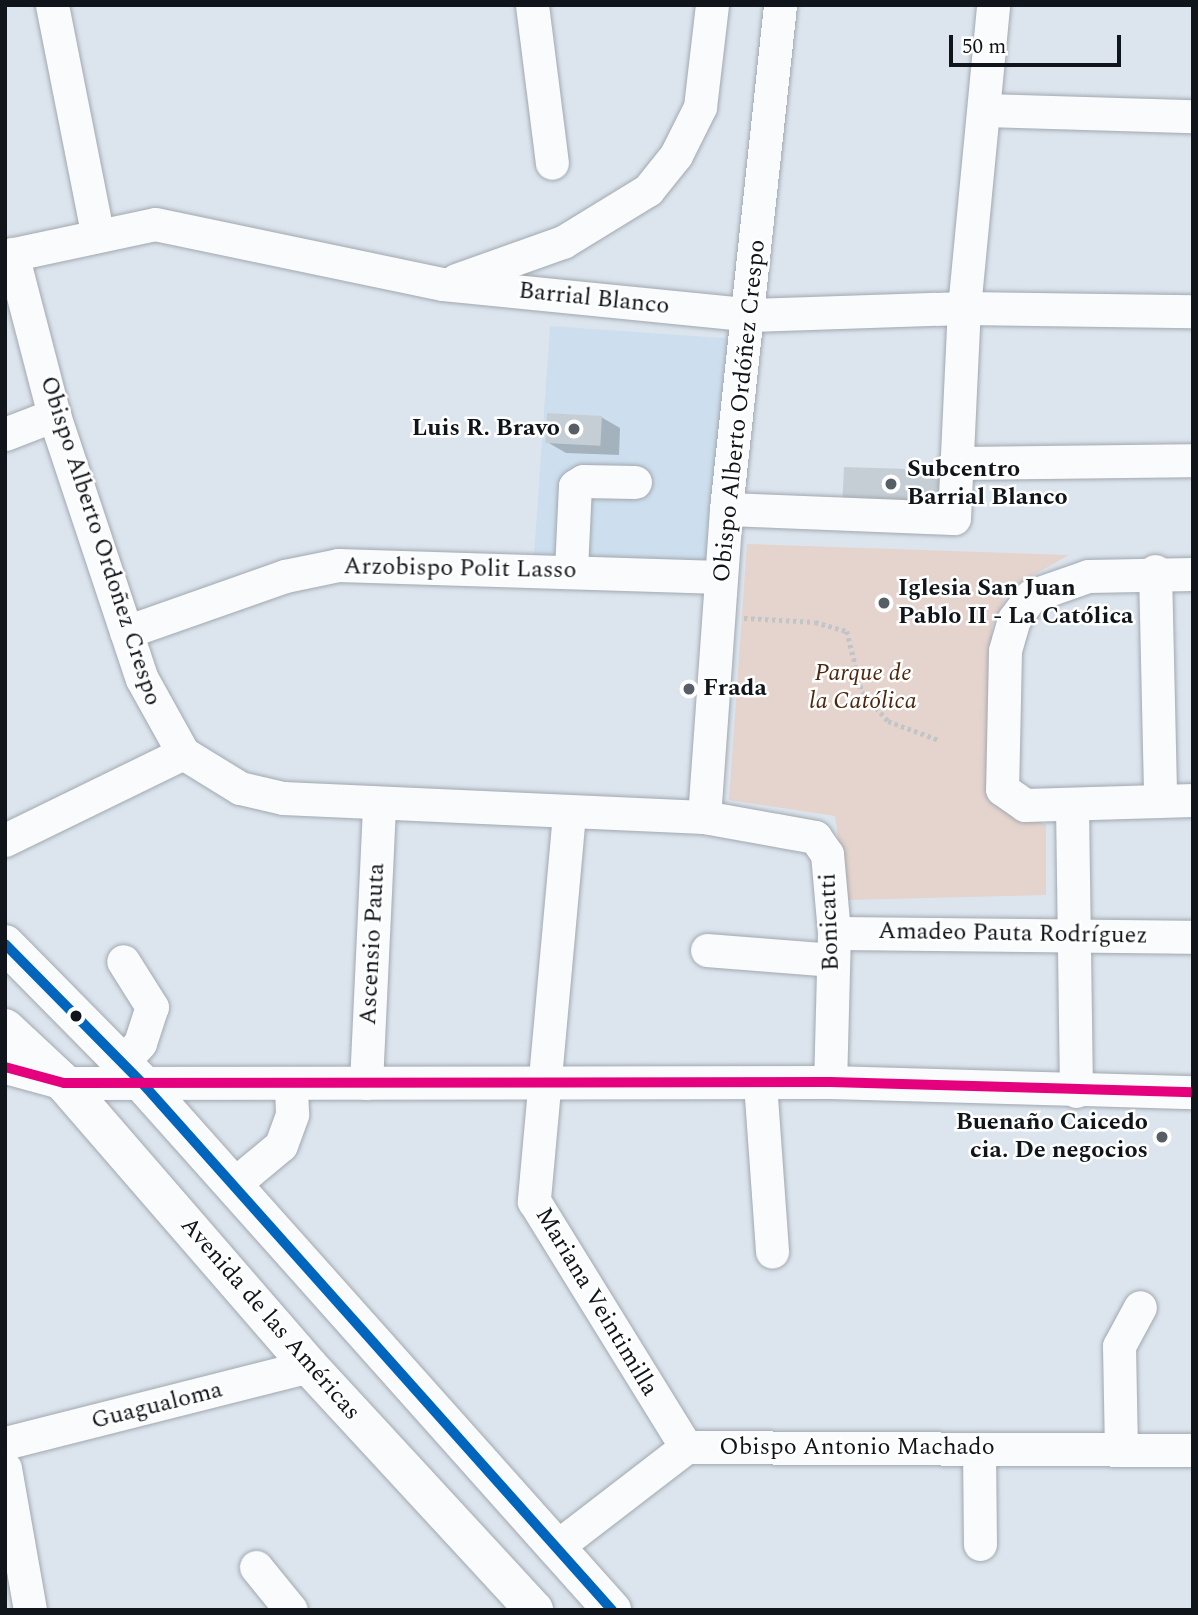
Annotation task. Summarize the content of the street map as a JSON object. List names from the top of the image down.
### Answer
{
  "streets": {
    "main road": ["Avenida de las Américas"],
    "street": [
      "Barrial Blanco",
      "Obispo Alberto Ordóñez Crespo",
      "Obispo Alberto Ordoñez Crespo",
      "Arzobispo Polit Lasso",
      "Bonicatti",
      "Amadeo Pauta Rodríguez",
      "Ascensio Pauta",
      "Mariana Veintimilla",
      "Guagualoma",
      "Obispo Antonio Machado"
    ]
  },
  "crossings": [
    ["Barrial Blanco", "Obispo Alberto Ordóñez Crespo"],
    ["Barrial Blanco", "Obispo Alberto Ordoñez Crespo"],
    ["Obispo Alberto Ordóñez Crespo", "Obispo Alberto Ordoñez Crespo"],
    ["Obispo Alberto Ordóñez Crespo", "Arzobispo Polit Lasso"],
    ["Obispo Alberto Ordóñez Crespo", "Bonicatti"],
    ["Obispo Alberto Ordoñez Crespo", "Arzobispo Polit Lasso"],
    ["Obispo Alberto Ordoñez Crespo", "Bonicatti"],
    ["Obispo Alberto Ordoñez Crespo", "Ascensio Pauta"],
    ["Obispo Alberto Ordoñez Crespo", "Mariana Veintimilla"],
    ["Bonicatti", "Amadeo Pauta Rodríguez"],
    ["Mariana Veintimilla", "Obispo Antonio Machado"],
    ["Avenida de las Américas", "Guagualoma"]
  ],
  "parks": ["Parque de la Católica"],
  "places": [
    "Luis R. Bravo",
    "Subcentro Barrial Blanco",
    "Iglesia San Juan Pablo II - La Católica",
    "Frada",
    "Buenaño Caicedo cia. De negocios"
  ],
  "scale_bar": "50 m"
}
